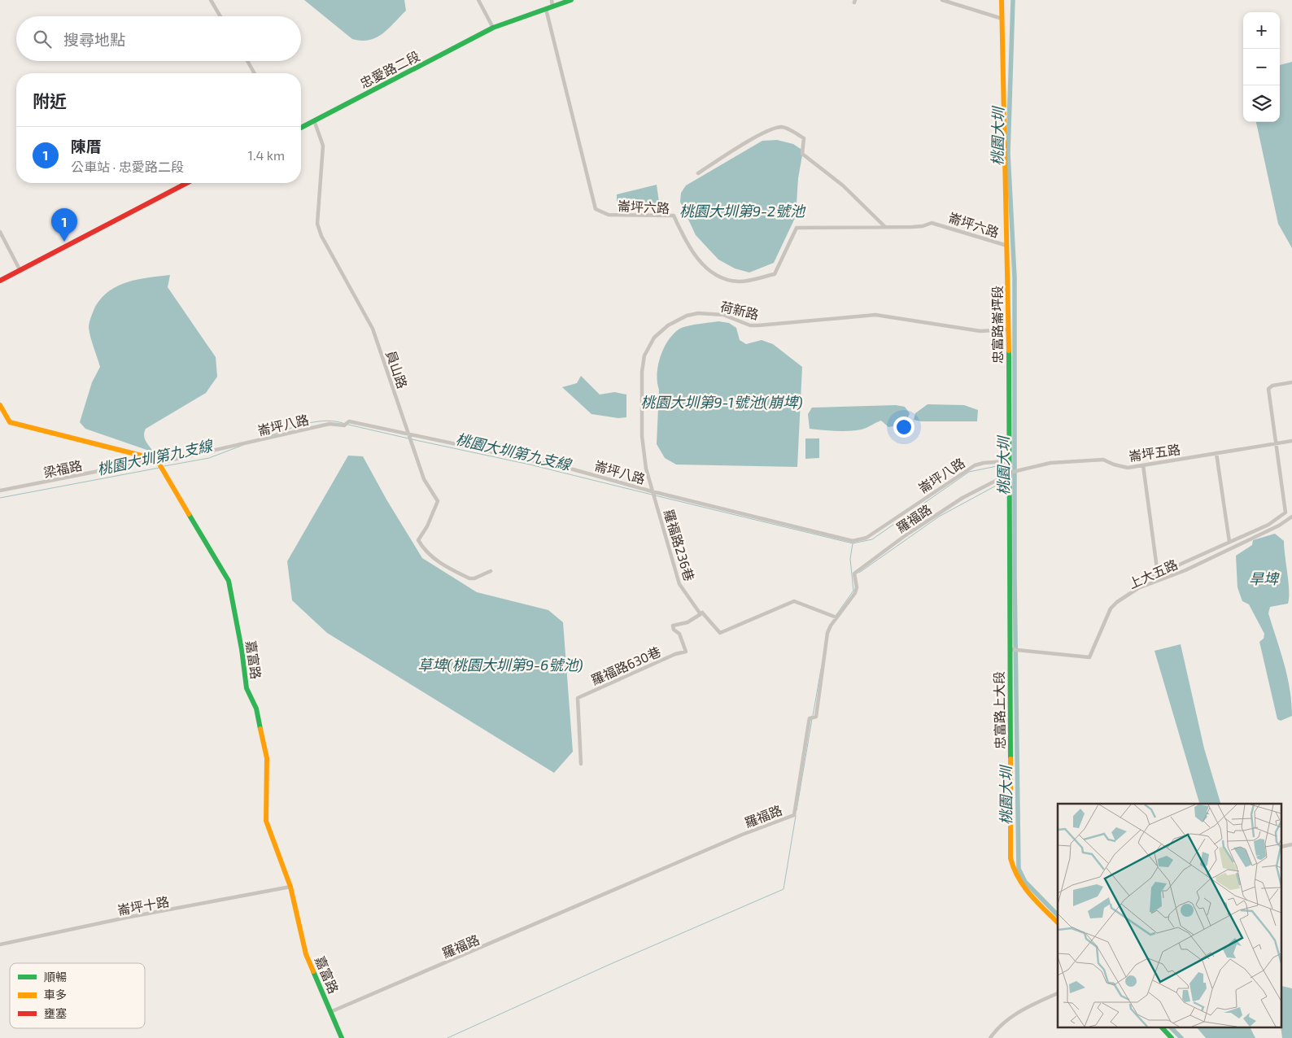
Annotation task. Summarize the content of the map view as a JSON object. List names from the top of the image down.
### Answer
{
  "streets": {
    "street": [
      "忠愛路二段",
      "崙坪六路",
      "荷新路",
      "忠富路崙坪段",
      "員山路",
      "崙坪八路",
      "崙坪五路",
      "梁福路",
      "羅福路",
      "羅福路236巷",
      "上大五路",
      "嘉富路",
      "羅福路630巷",
      "忠富路上大段",
      "崙坪十路"
    ]
  },
  "crossings": [
    ["忠愛路二段", "崙坪六路"],
    ["忠愛路二段", "員山路"],
    ["崙坪六路", "忠富路崙坪段"],
    ["荷新路", "忠富路崙坪段"],
    ["荷新路", "崙坪八路"],
    ["荷新路", "羅福路236巷"],
    ["忠富路崙坪段", "崙坪八路"],
    ["忠富路崙坪段", "崙坪五路"],
    ["忠富路崙坪段", "羅福路"],
    ["忠富路崙坪段", "上大五路"],
    ["忠富路崙坪段", "忠富路上大段"],
    ["員山路", "崙坪八路"],
    ["崙坪八路", "羅福路236巷"],
    ["崙坪八路", "嘉富路"],
    ["崙坪五路", "羅福路"],
    ["梁福路", "嘉富路"],
    ["羅福路", "羅福路236巷"],
    ["羅福路", "嘉富路"],
    ["羅福路236巷", "羅福路630巷"],
    ["上大五路", "忠富路上大段"],
    ["嘉富路", "崙坪十路"]
  ],
  "water": [
    "桃園大圳",
    "桃園大圳第9-2號池",
    "桃園大圳第9-1號池(崩埤)",
    "桃園大圳第九支線",
    "旱埤",
    "草埤(桃園大圳第9-6號池)"
  ],
  "legend": ["順暢", "車多", "壅塞"],
  "page": {
    "map_buttons": ["+", "−"],
    "search": "搜尋地點",
    "heading": "附近",
    "list": [
      {
        "mark": "1",
        "name": "陳厝",
        "note": "公車站 · 忠愛路二段",
        "value": "1.4 km"
      }
    ],
    "pins": "1"
  }
}
